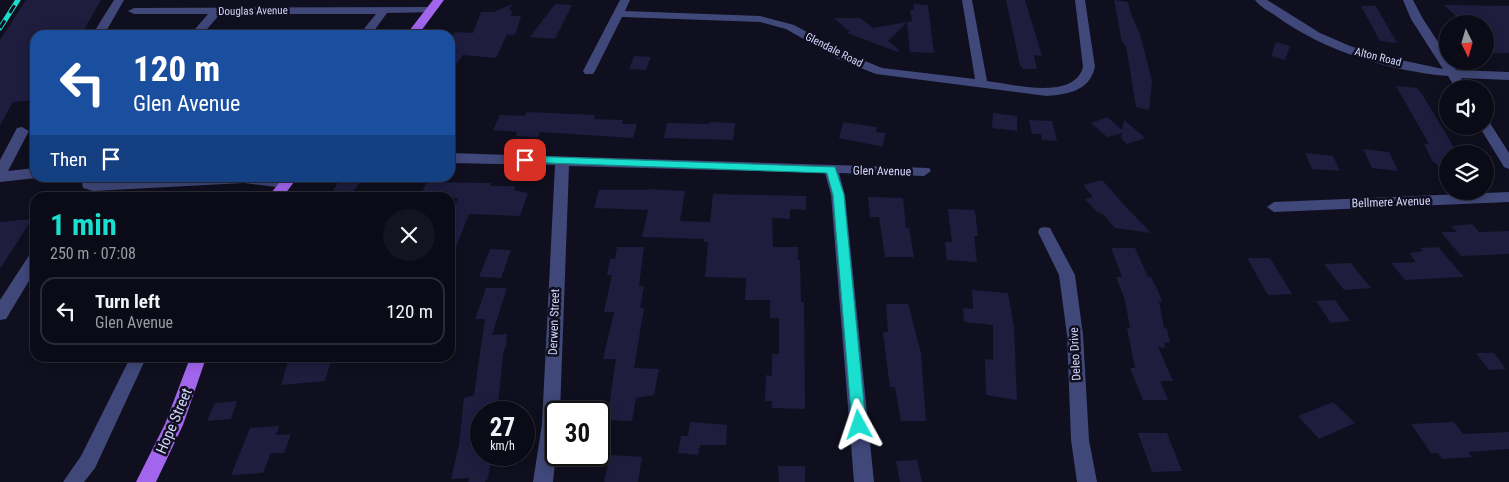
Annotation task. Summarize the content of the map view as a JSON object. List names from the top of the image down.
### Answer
{
  "streets": {
    "main road": ["Hope Street"],
    "street": [
      "Douglas Avenue",
      "Glendale Road",
      "Alton Road",
      "Glen Avenue",
      "Bellmere Avenue",
      "Derwen Street",
      "Deleo Drive"
    ]
  },
  "crossings": [
    ["Glen Avenue", "Derwen Street"]
  ],
  "north": "bottom",
  "page": {
    "turn": ["120 m", "Glen Avenue"],
    "then": "Then",
    "heading": ["1 min", "250 m · 07:08"],
    "list": [
      {
        "name": "Turn left",
        "note": "Glen Avenue",
        "value": "120 m"
      }
    ],
    "speed": "27 km/h",
    "limit": "30"
  }
}
